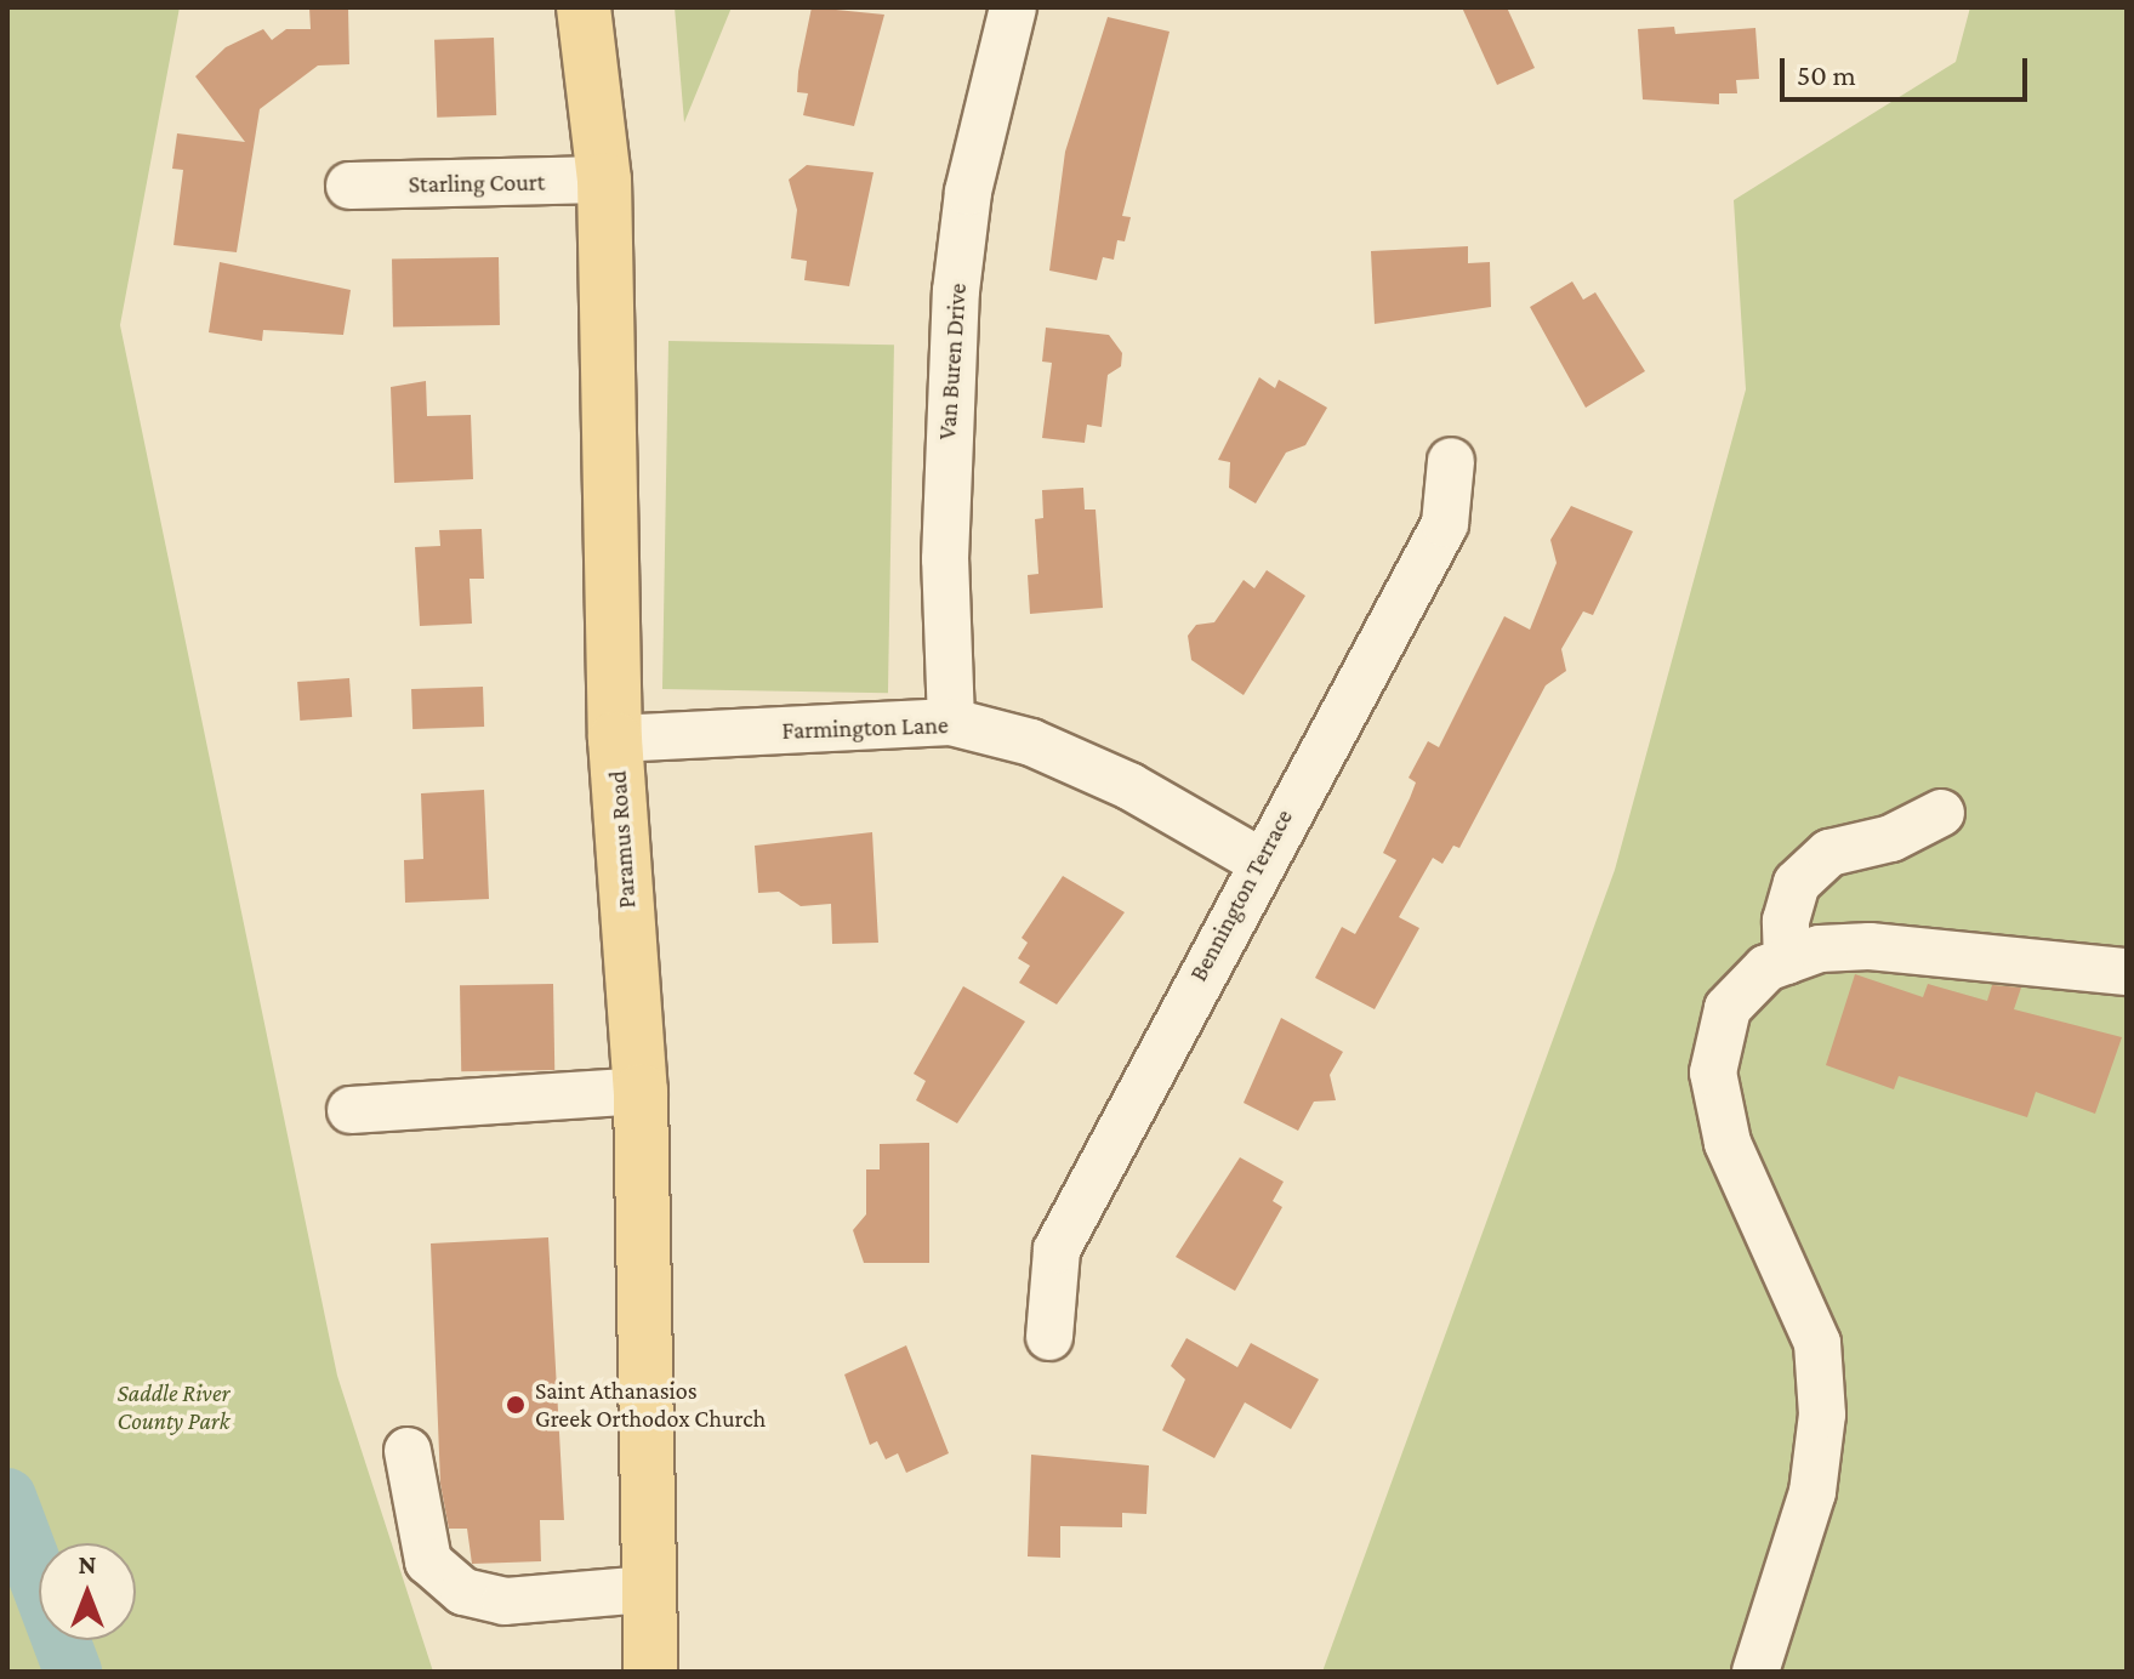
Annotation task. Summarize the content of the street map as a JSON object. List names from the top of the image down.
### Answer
{
  "streets": {
    "main road": ["Paramus Road"],
    "street": [
      "Starling Court",
      "Van Buren Drive",
      "Farmington Lane",
      "Bennington Terrace"
    ]
  },
  "crossings": [
    ["Starling Court", "Paramus Road"],
    ["Van Buren Drive", "Farmington Lane"],
    ["Farmington Lane", "Paramus Road"],
    ["Farmington Lane", "Bennington Terrace"]
  ],
  "parks": ["Saddle River County Park"],
  "places": ["Saint Athanasios Greek Orthodox Church"],
  "scale_bar": "50 m",
  "north": "top"
}
